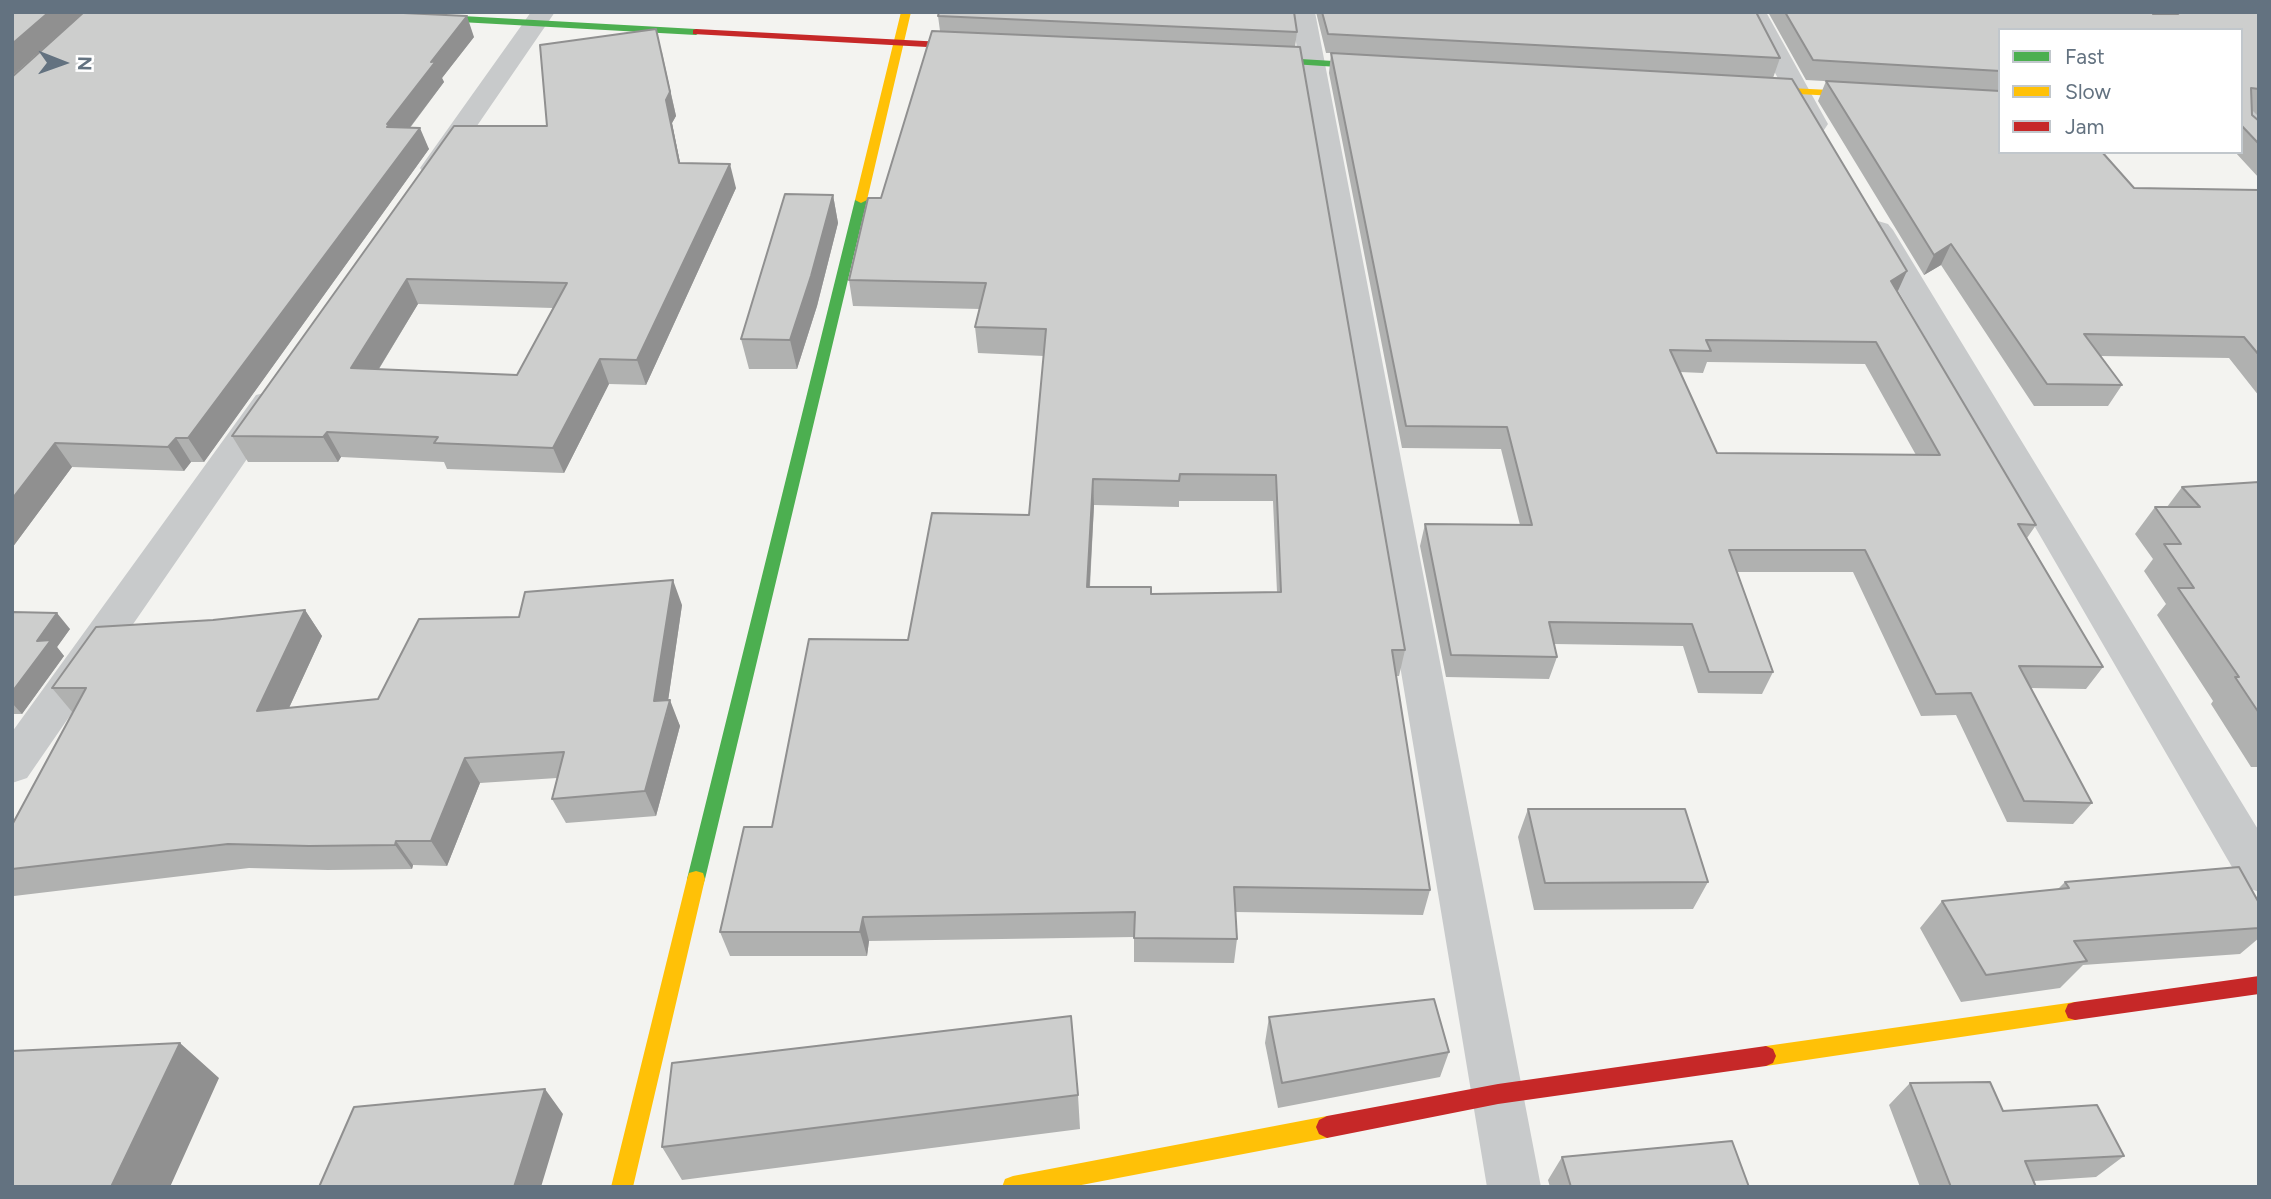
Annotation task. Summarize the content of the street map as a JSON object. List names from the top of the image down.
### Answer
{
  "legend": ["Fast", "Slow", "Jam"],
  "north": "right"
}
